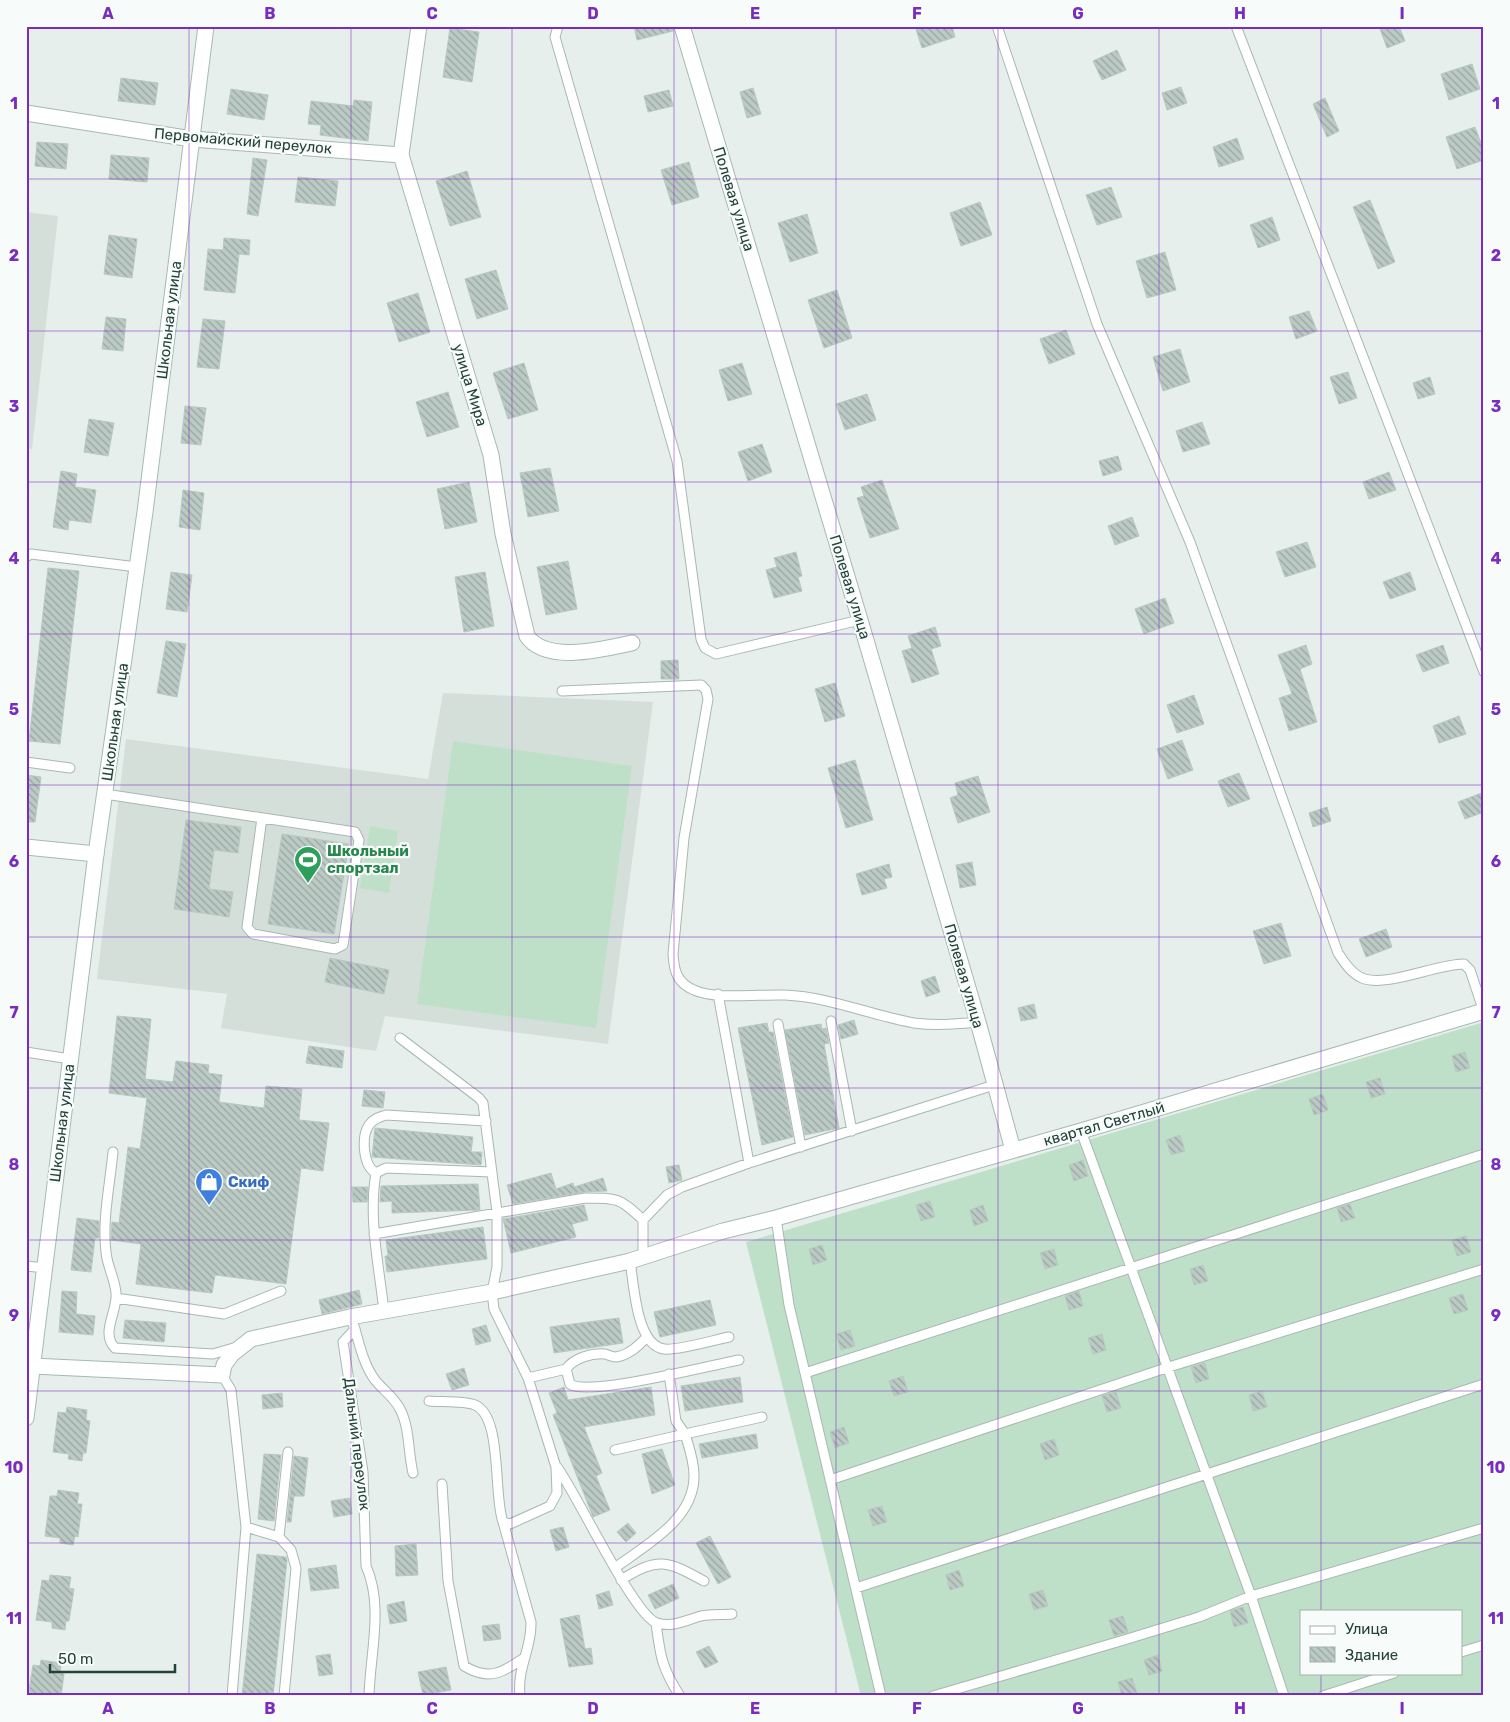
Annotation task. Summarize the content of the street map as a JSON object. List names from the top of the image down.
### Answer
{
  "streets": {
    "street": [
      "Первомайский переулок",
      "Полевая улица",
      "Школьная улица",
      "улица Мира",
      "квартал Светлый"
    ],
    "lane": ["Дальний переулок"]
  },
  "crossings": [
    ["Первомайский переулок", "Школьная улица"],
    ["Первомайский переулок", "улица Мира"],
    ["Полевая улица", "квартал Светлый"],
    ["квартал Светлый", "Дальний переулок"]
  ],
  "places": {
    "sports": ["Школьный спортзал"],
    "shop": ["Скиф"]
  },
  "legend": ["Улица", "Здание"],
  "scale_bar": "50 m",
  "grid": {
    "columns": [
      "A",
      "B",
      "C",
      "D",
      "E",
      "F",
      "G",
      "H",
      "I"
    ],
    "rows": [
      "1",
      "2",
      "3",
      "4",
      "5",
      "6",
      "7",
      "8",
      "9",
      "10",
      "11"
    ]
  }
}
